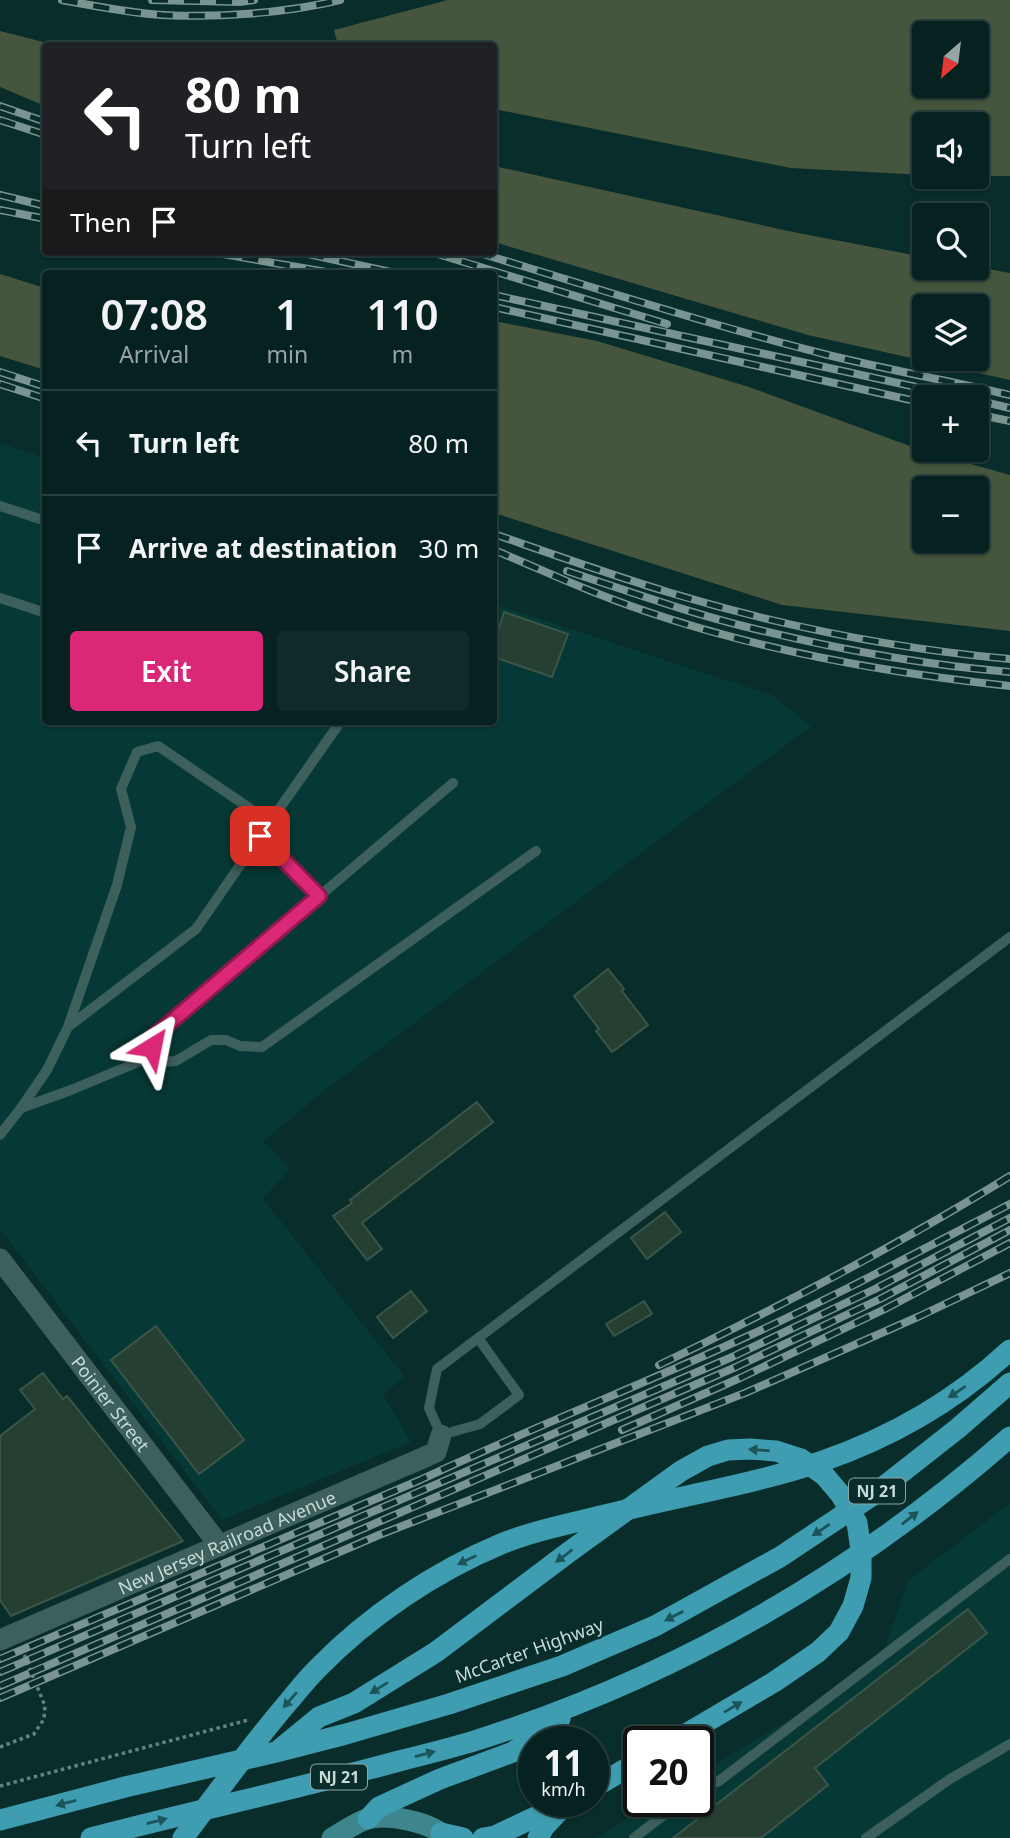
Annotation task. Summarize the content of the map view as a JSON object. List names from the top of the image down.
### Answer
{
  "streets": {
    "highway": ["NJ 21", "McCarter Highway"],
    "street": ["Poinier Street", "New Jersey Railroad Avenue"]
  },
  "crossings": [
    ["Poinier Street", "New Jersey Railroad Avenue"]
  ],
  "north": "bottom left",
  "page": {
    "map_buttons": ["+", "−"],
    "turn": ["80 m", "Turn left"],
    "then": "Then",
    "eta": [
      "07:08",
      "Arrival",
      "1",
      "min",
      "110",
      "m"
    ],
    "list": [
      {
        "name": "Turn left",
        "value": "80 m"
      },
      {
        "name": "Arrive at destination",
        "value": "30 m"
      }
    ],
    "buttons": ["Exit", "Share"],
    "speed": "11 km/h",
    "limit": "20"
  }
}
